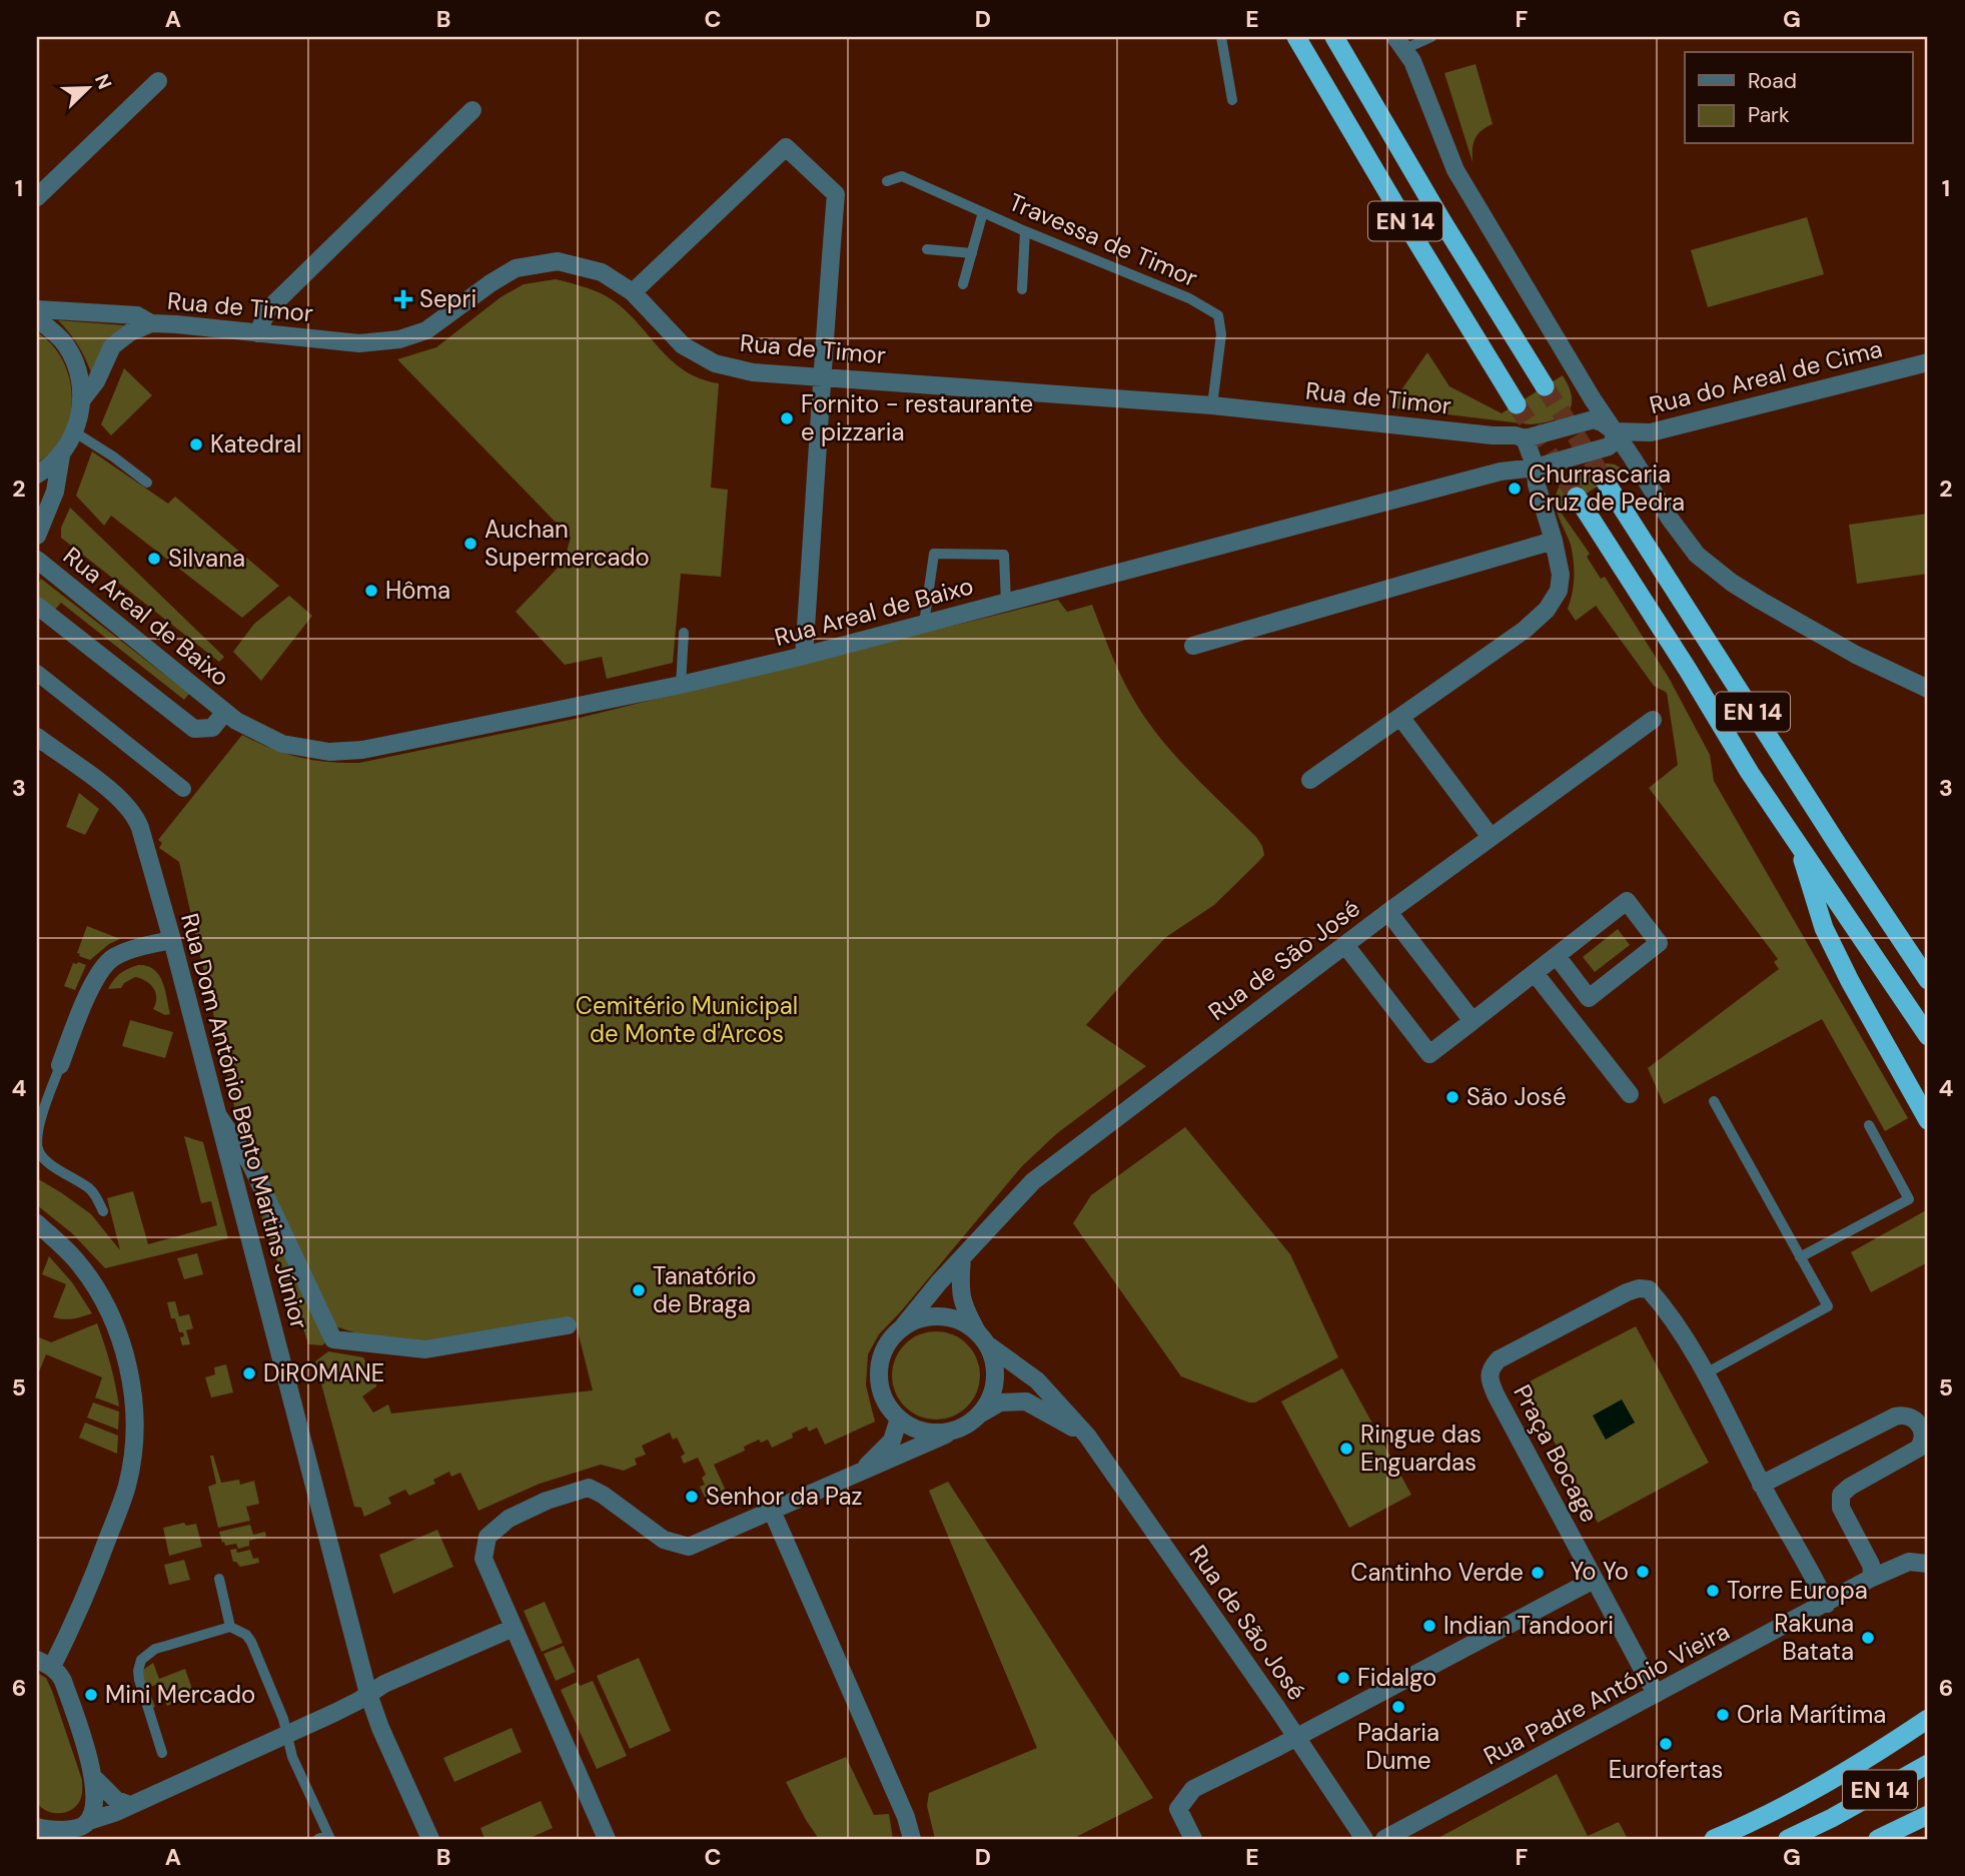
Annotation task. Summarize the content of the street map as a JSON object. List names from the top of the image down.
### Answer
{
  "streets": {
    "highway": ["EN 14"],
    "street": [
      "Rua de Timor",
      "Rua do Areal de Cima",
      "Rua Areal de Baixo",
      "Rua de São José",
      "Rua Dom António Bento Martins Júnior",
      "Praça Bocage",
      "Rua Padre António Vieira"
    ],
    "lane": ["Travessa de Timor"]
  },
  "crossings": [
    ["Travessa de Timor", "Rua de Timor"],
    ["Rua do Areal de Cima", "Rua Areal de Baixo"],
    ["Praça Bocage", "Rua Padre António Vieira"]
  ],
  "parks": ["Cemitério Municipal de Monte d'Arcos"],
  "places": {
    "health": ["Sepri"],
    "other": [
      "Fornito - restaurante e pizzaria",
      "Katedral",
      "Churrascaria Cruz de Pedra",
      "Auchan Supermercado",
      "Silvana",
      "Hôma",
      "São José",
      "Tanatório de Braga",
      "DiROMANE",
      "Ringue das Enguardas",
      "Senhor da Paz",
      "Yo Yo",
      "Cantinho Verde",
      "Torre Europa",
      "Indian Tandoori",
      "Rakuna Batata",
      "Fidalgo",
      "Mini Mercado",
      "Padaria Dume",
      "Orla Marítima",
      "Eurofertas"
    ]
  },
  "legend": ["Road", "Park"],
  "north": "top right",
  "grid": {
    "columns": [
      "A",
      "B",
      "C",
      "D",
      "E",
      "F",
      "G"
    ],
    "rows": [
      "1",
      "2",
      "3",
      "4",
      "5",
      "6"
    ]
  }
}
